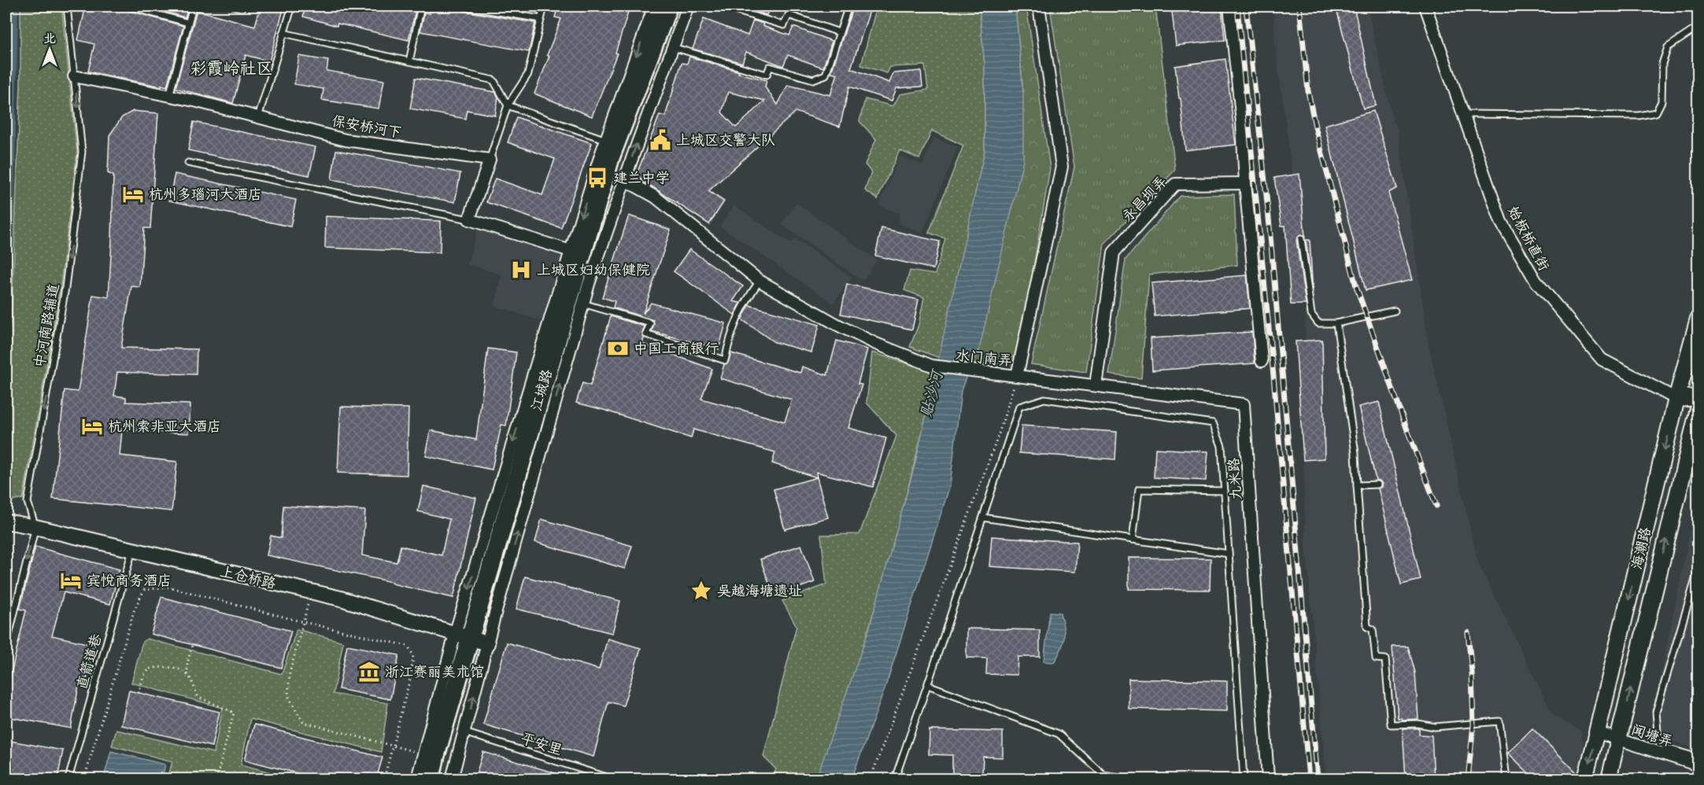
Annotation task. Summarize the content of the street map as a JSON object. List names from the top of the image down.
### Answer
{
  "streets": {
    "main road": ["江城路", "海潮路"],
    "street": [
      "保安桥河下",
      "永昌坝弄",
      "始板桥直街",
      "水门南弄",
      "九米路",
      "上仓桥路",
      "闻塘弄"
    ],
    "lane": ["中河南路辅道", "直箭道巷", "平安里"]
  },
  "crossings": [
    ["保安桥河下", "中河南路辅道"],
    ["永昌坝弄", "九米路"],
    ["始板桥直街", "海潮路"],
    ["中河南路辅道", "上仓桥路"],
    ["水门南弄", "江城路"],
    ["水门南弄", "九米路"],
    ["江城路", "上仓桥路"],
    ["江城路", "平安里"],
    ["海潮路", "闻塘弄"],
    ["上仓桥路", "直箭道巷"]
  ],
  "one_way": ["中河南路辅道"],
  "districts": ["彩霞岭社区"],
  "water": ["贴沙河"],
  "places": {
    "public building": ["上城区交警大队"],
    "bus stop": ["建兰中学"],
    "hotel": ["杭州多瑙河大酒店", "杭州索非亚大酒店", "宾悦商务酒店"],
    "hospital": ["上城区妇幼保健院"],
    "bank": ["中国工商银行"],
    "place": ["吴越海塘遗址"],
    "museum": ["浙江赛丽美术馆"]
  },
  "north": "top"
}
